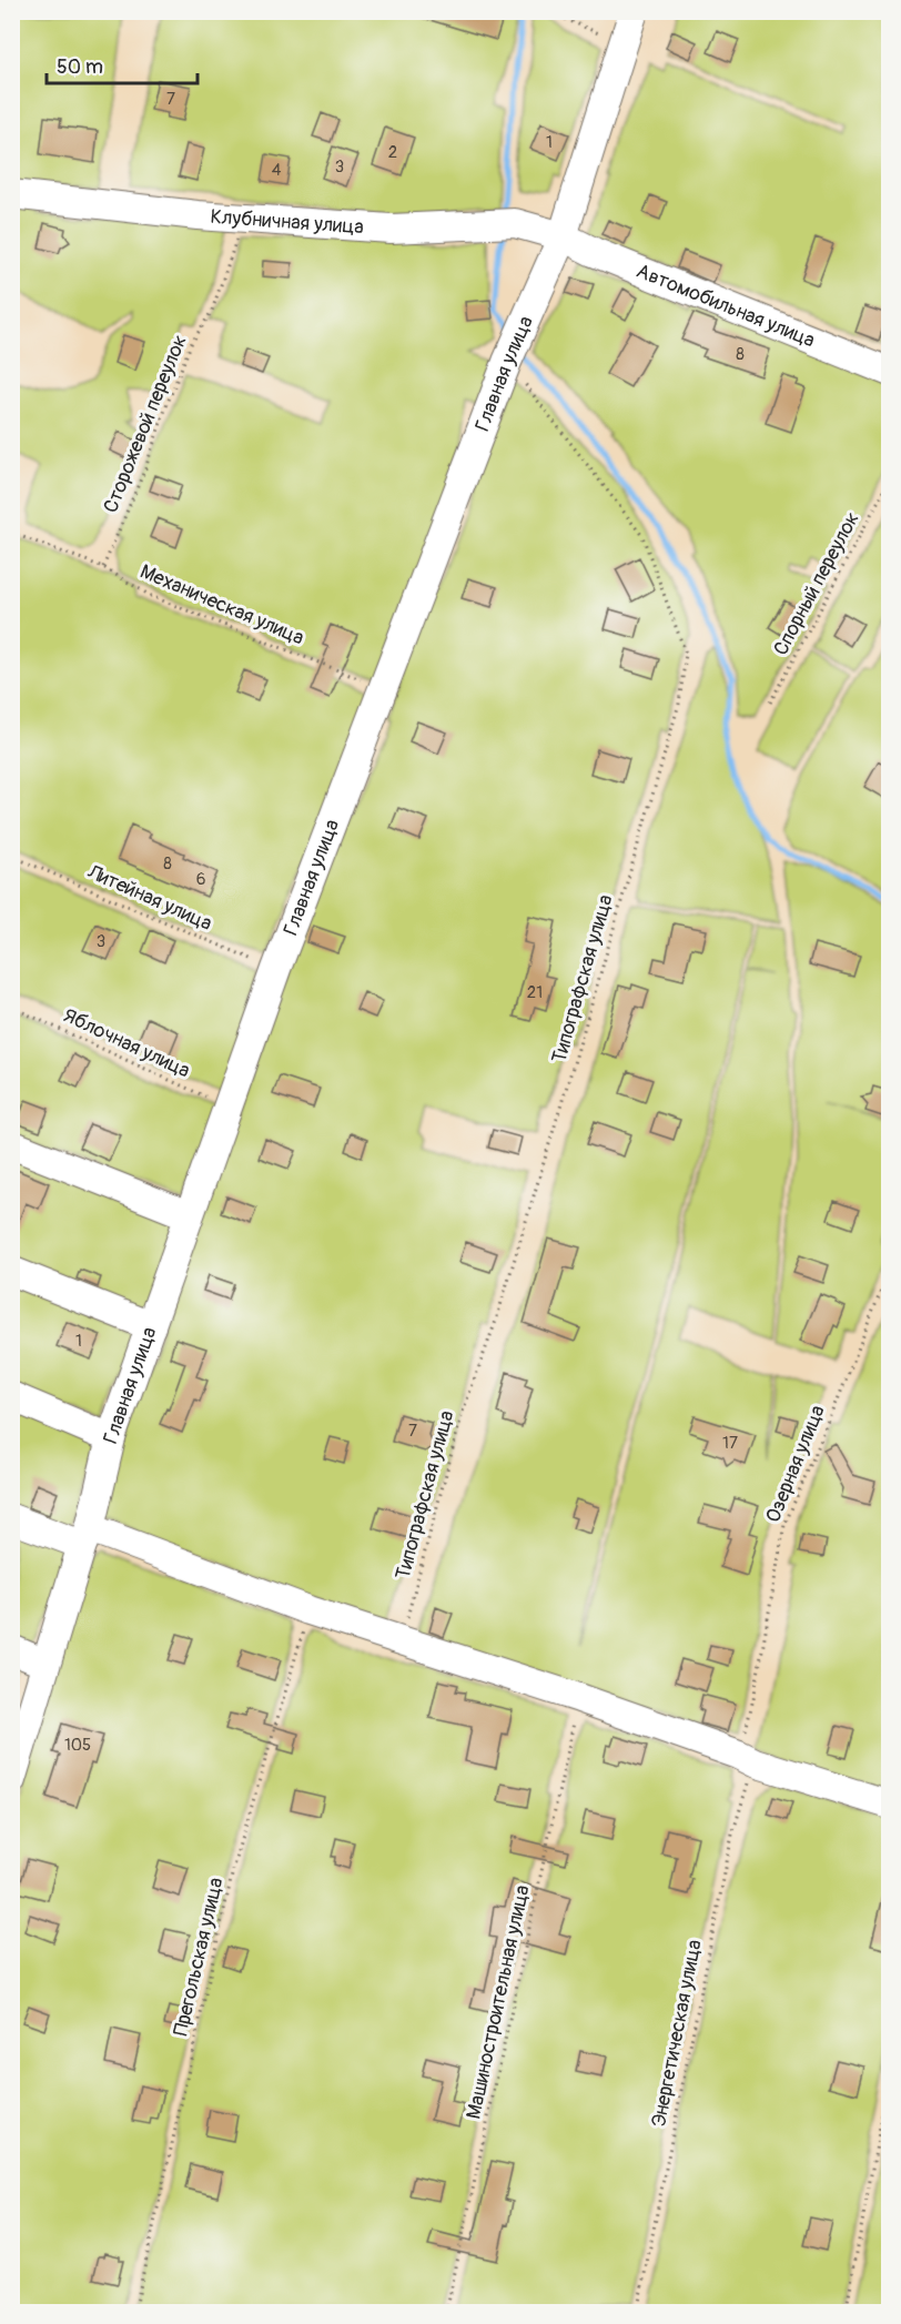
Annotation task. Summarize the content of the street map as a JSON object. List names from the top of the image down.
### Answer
{
  "streets": {
    "street": ["Клубничная улица", "Автомобильная улица", "Главная улица"],
    "path": [
      "Сторожевой переулок",
      "Спорный переулок",
      "Механическая улица",
      "Литейная улица",
      "Типографская улица",
      "Яблочная улица",
      "Озерная улица",
      "Прегольская улица",
      "Машиностроительная улица",
      "Энергетическая улица"
    ]
  },
  "crossings": [
    ["Клубничная улица", "Автомобильная улица"],
    ["Клубничная улица", "Главная улица"],
    ["Клубничная улица", "Сторожевой переулок"],
    ["Автомобильная улица", "Главная улица"],
    ["Главная улица", "Механическая улица"],
    ["Главная улица", "Литейная улица"],
    ["Главная улица", "Типографская улица"],
    ["Главная улица", "Яблочная улица"],
    ["Сторожевой переулок", "Механическая улица"],
    ["Озерная улица", "Энергетическая улица"]
  ],
  "house_numbers": [
    "7",
    "1",
    "2",
    "3",
    "4",
    "8",
    "8",
    "6",
    "3",
    "21",
    "1",
    "7",
    "17",
    "105"
  ],
  "scale_bar": "50 m"
}
